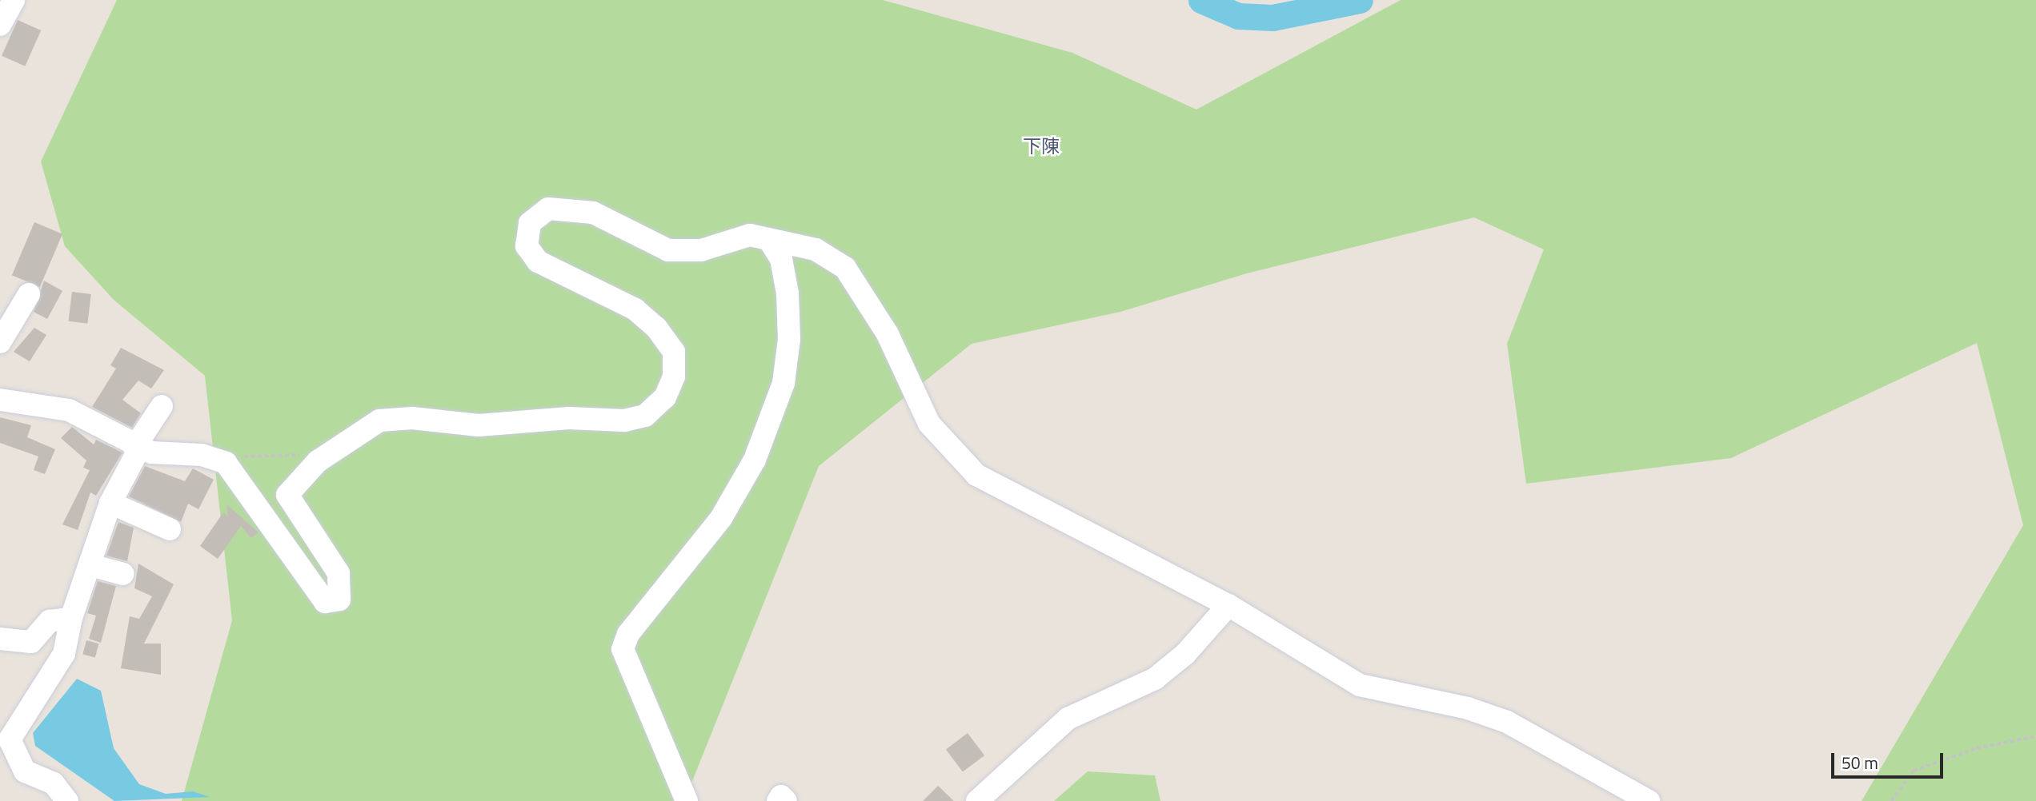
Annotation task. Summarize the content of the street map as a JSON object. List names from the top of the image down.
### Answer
{
  "districts": ["下陳"],
  "scale_bar": "50 m"
}
